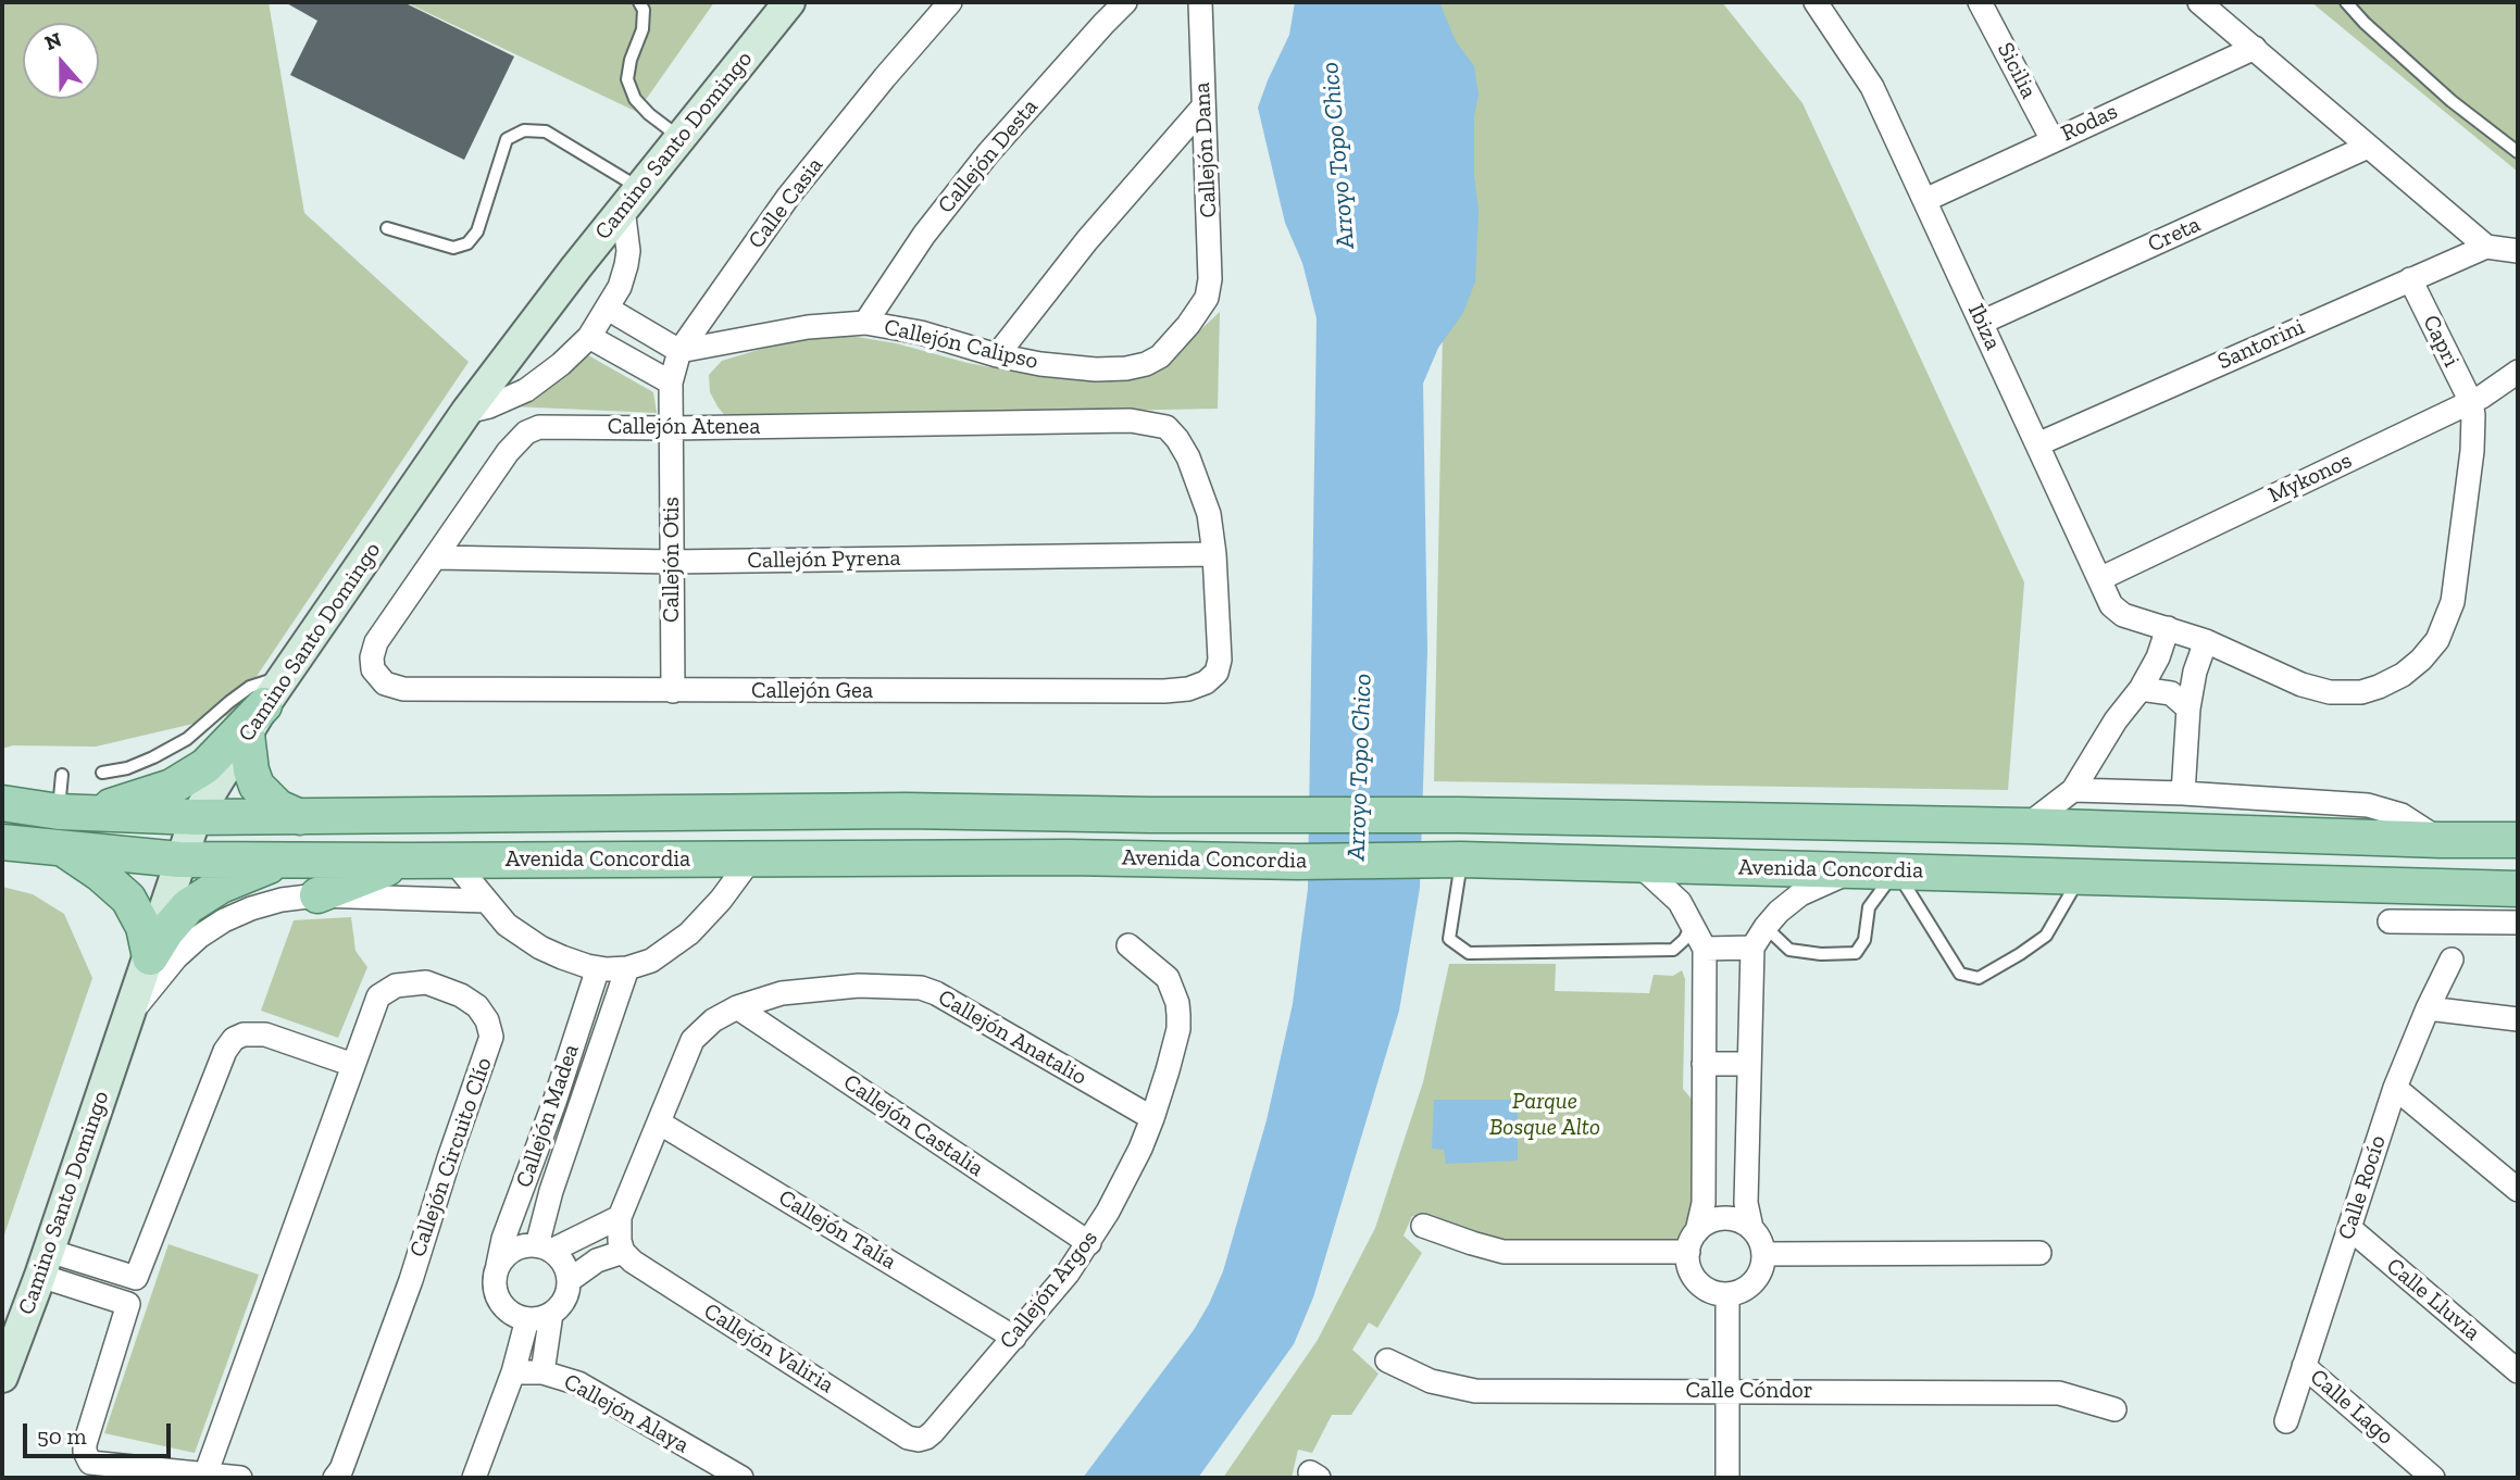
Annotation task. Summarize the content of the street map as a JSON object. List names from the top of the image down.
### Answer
{
  "streets": {
    "main road": ["Avenida Concordia"],
    "street": [
      "Sicilia",
      "Rodas",
      "Camino Santo Domingo",
      "Callejón Dana",
      "Callejón Desta",
      "Calle Casia",
      "Creta",
      "Ibiza",
      "Capri",
      "Callejón Calipso",
      "Santorini",
      "Callejón Atenea",
      "Mykonos",
      "Callejón Otis",
      "Callejón Pyrena",
      "Callejón Gea",
      "Callejón Anatalio",
      "Callejón Madea",
      "Callejón Castalia",
      "Callejón Circuito Clío",
      "Calle Rocío",
      "Callejón Talía",
      "Callejón Argos",
      "Calle Lluvia",
      "Callejón Valiria",
      "Calle Cóndor",
      "Calle Lago",
      "Callejón Alaya"
    ]
  },
  "crossings": [
    ["Sicilia", "Rodas"],
    ["Rodas", "Ibiza"],
    ["Camino Santo Domingo", "Avenida Concordia"],
    ["Callejón Dana", "Callejón Calipso"],
    ["Callejón Desta", "Callejón Calipso"],
    ["Calle Casia", "Callejón Calipso"],
    ["Calle Casia", "Callejón Atenea"],
    ["Calle Casia", "Callejón Otis"],
    ["Creta", "Ibiza"],
    ["Ibiza", "Capri"],
    ["Ibiza", "Santorini"],
    ["Ibiza", "Mykonos"],
    ["Capri", "Santorini"],
    ["Capri", "Mykonos"],
    ["Callejón Atenea", "Callejón Otis"],
    ["Callejón Atenea", "Callejón Pyrena"],
    ["Callejón Atenea", "Callejón Gea"],
    ["Callejón Otis", "Callejón Pyrena"],
    ["Callejón Otis", "Callejón Gea"],
    ["Callejón Pyrena", "Callejón Gea"],
    ["Callejón Anatalio", "Callejón Castalia"],
    ["Callejón Anatalio", "Callejón Talía"],
    ["Callejón Anatalio", "Callejón Argos"],
    ["Callejón Anatalio", "Callejón Valiria"],
    ["Callejón Castalia", "Callejón Argos"],
    ["Calle Rocío", "Calle Lluvia"],
    ["Calle Rocío", "Calle Lago"],
    ["Callejón Talía", "Callejón Argos"],
    ["Callejón Argos", "Callejón Valiria"]
  ],
  "water": ["Arroyo Topo Chico"],
  "parks": ["Parque Bosque Alto"],
  "scale_bar": "50 m",
  "north": "top"
}
